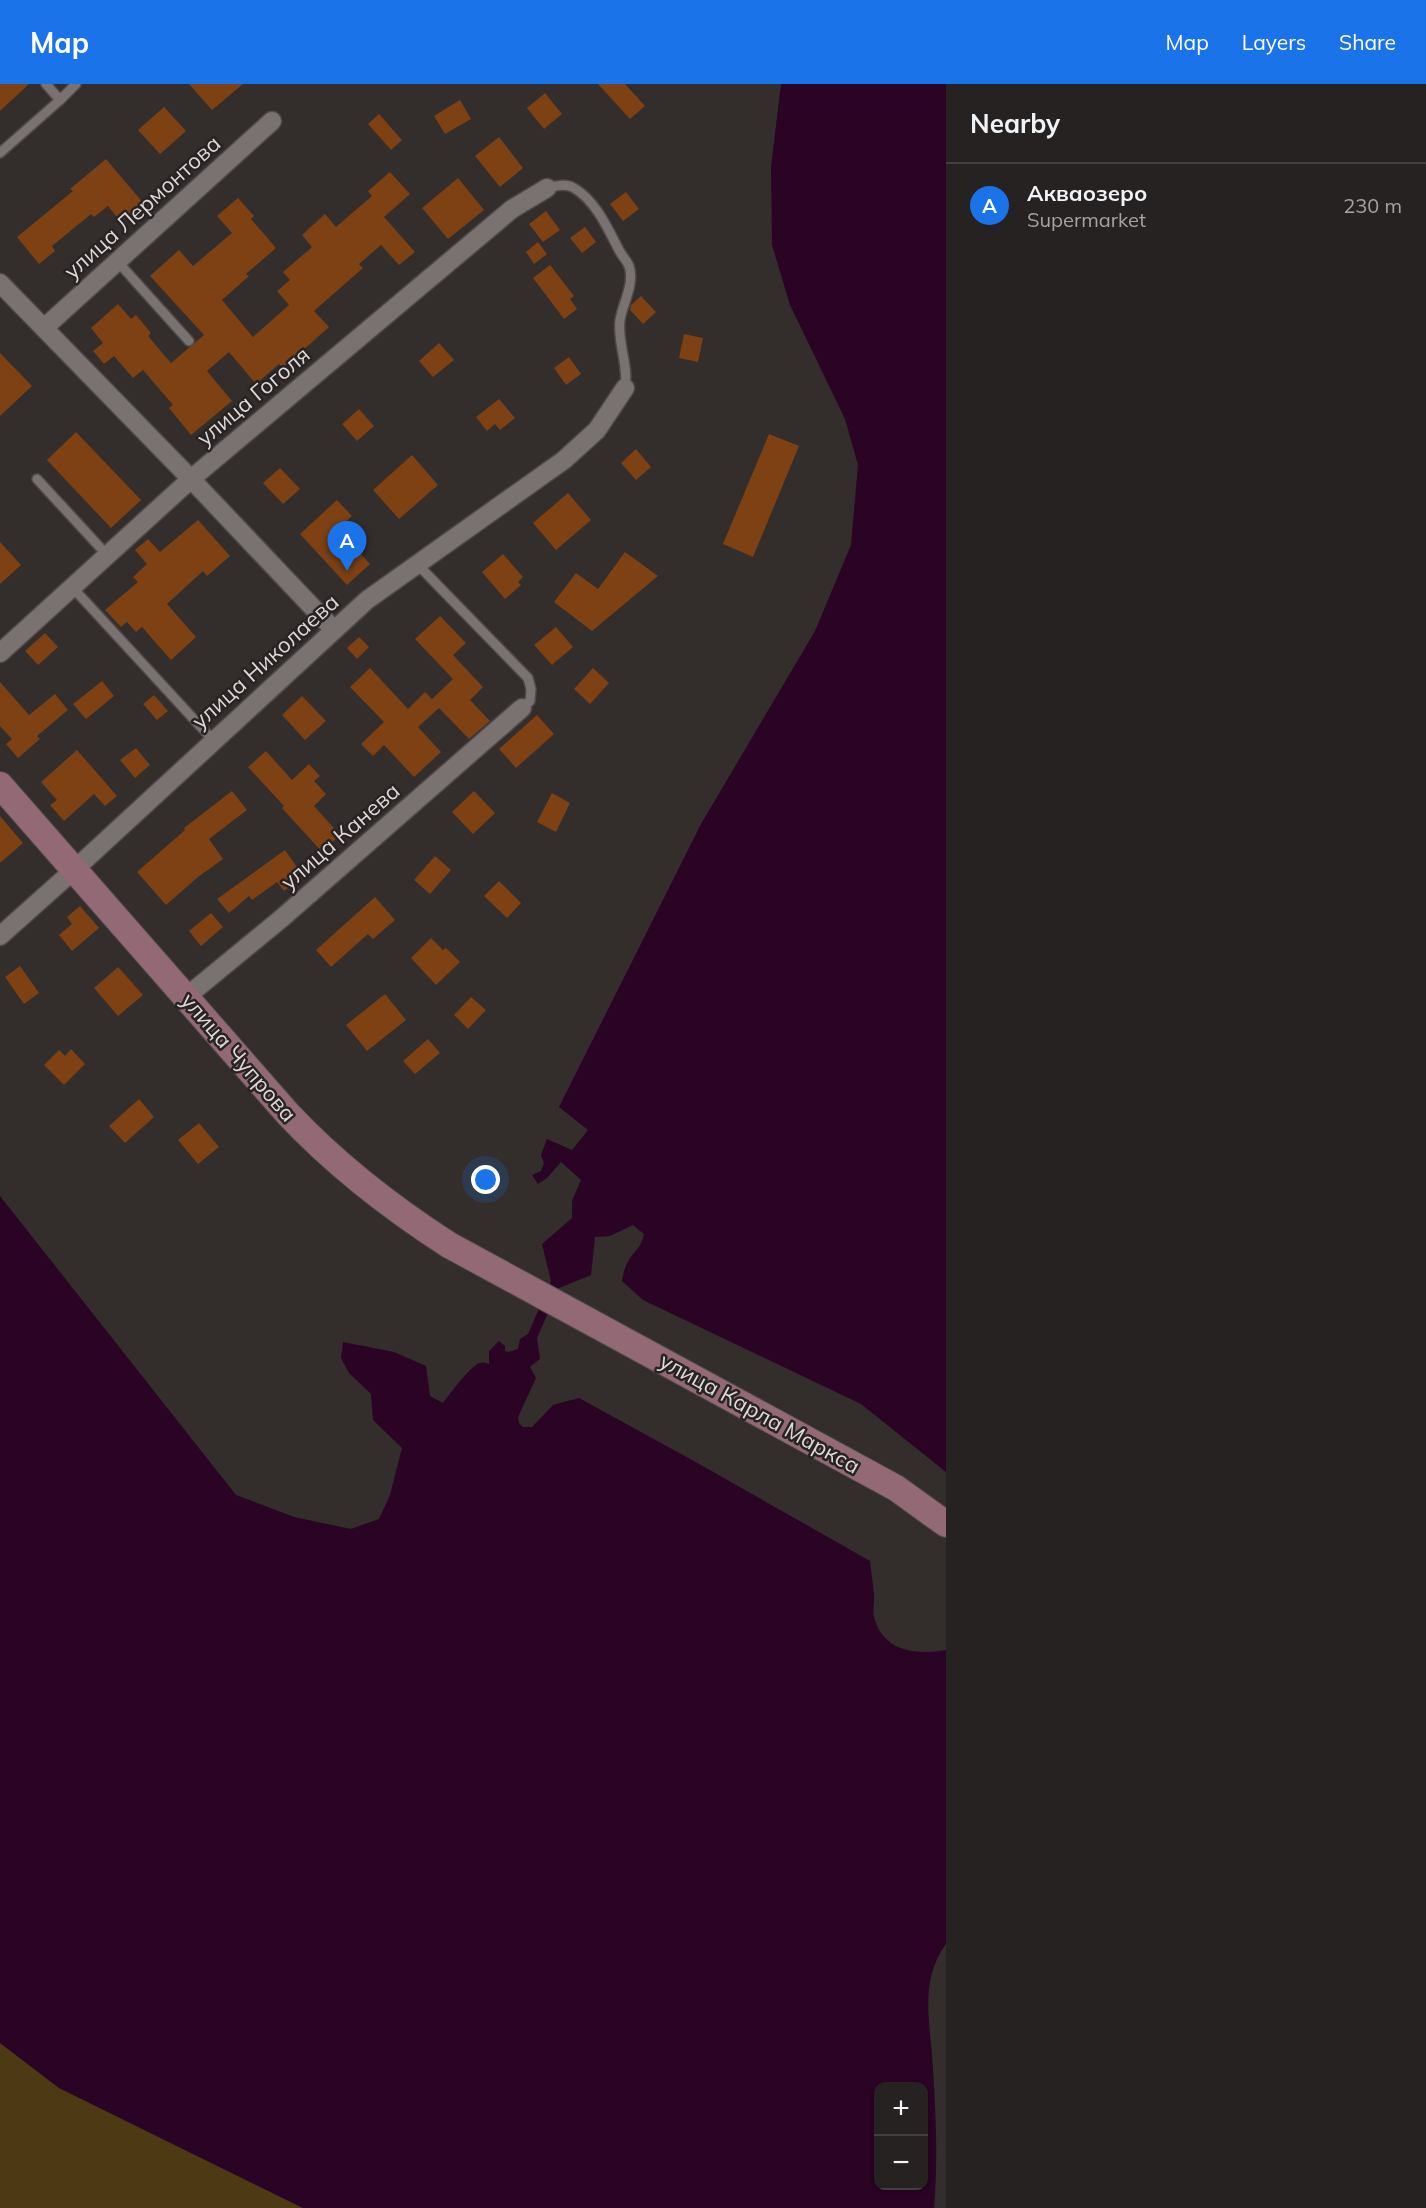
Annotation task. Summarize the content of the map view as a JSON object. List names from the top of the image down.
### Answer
{
  "streets": {
    "street": [
      "улица Лермонтова",
      "улица Гоголя",
      "улица Николаева",
      "улица Канева",
      "улица Чупрова",
      "улица Карла Маркса"
    ]
  },
  "crossings": [
    ["улица Николаева", "улица Чупрова"],
    ["улица Канева", "улица Чупрова"],
    ["улица Чупрова", "улица Карла Маркса"]
  ],
  "page": {
    "header": "Map",
    "nav": ["Map", "Layers", "Share"],
    "heading": "Nearby",
    "list": [
      {
        "mark": "A",
        "name": "Акваозеро",
        "note": "Supermarket",
        "value": "230 m"
      }
    ],
    "pins": "A",
    "map_buttons": ["+", "−"]
  }
}
